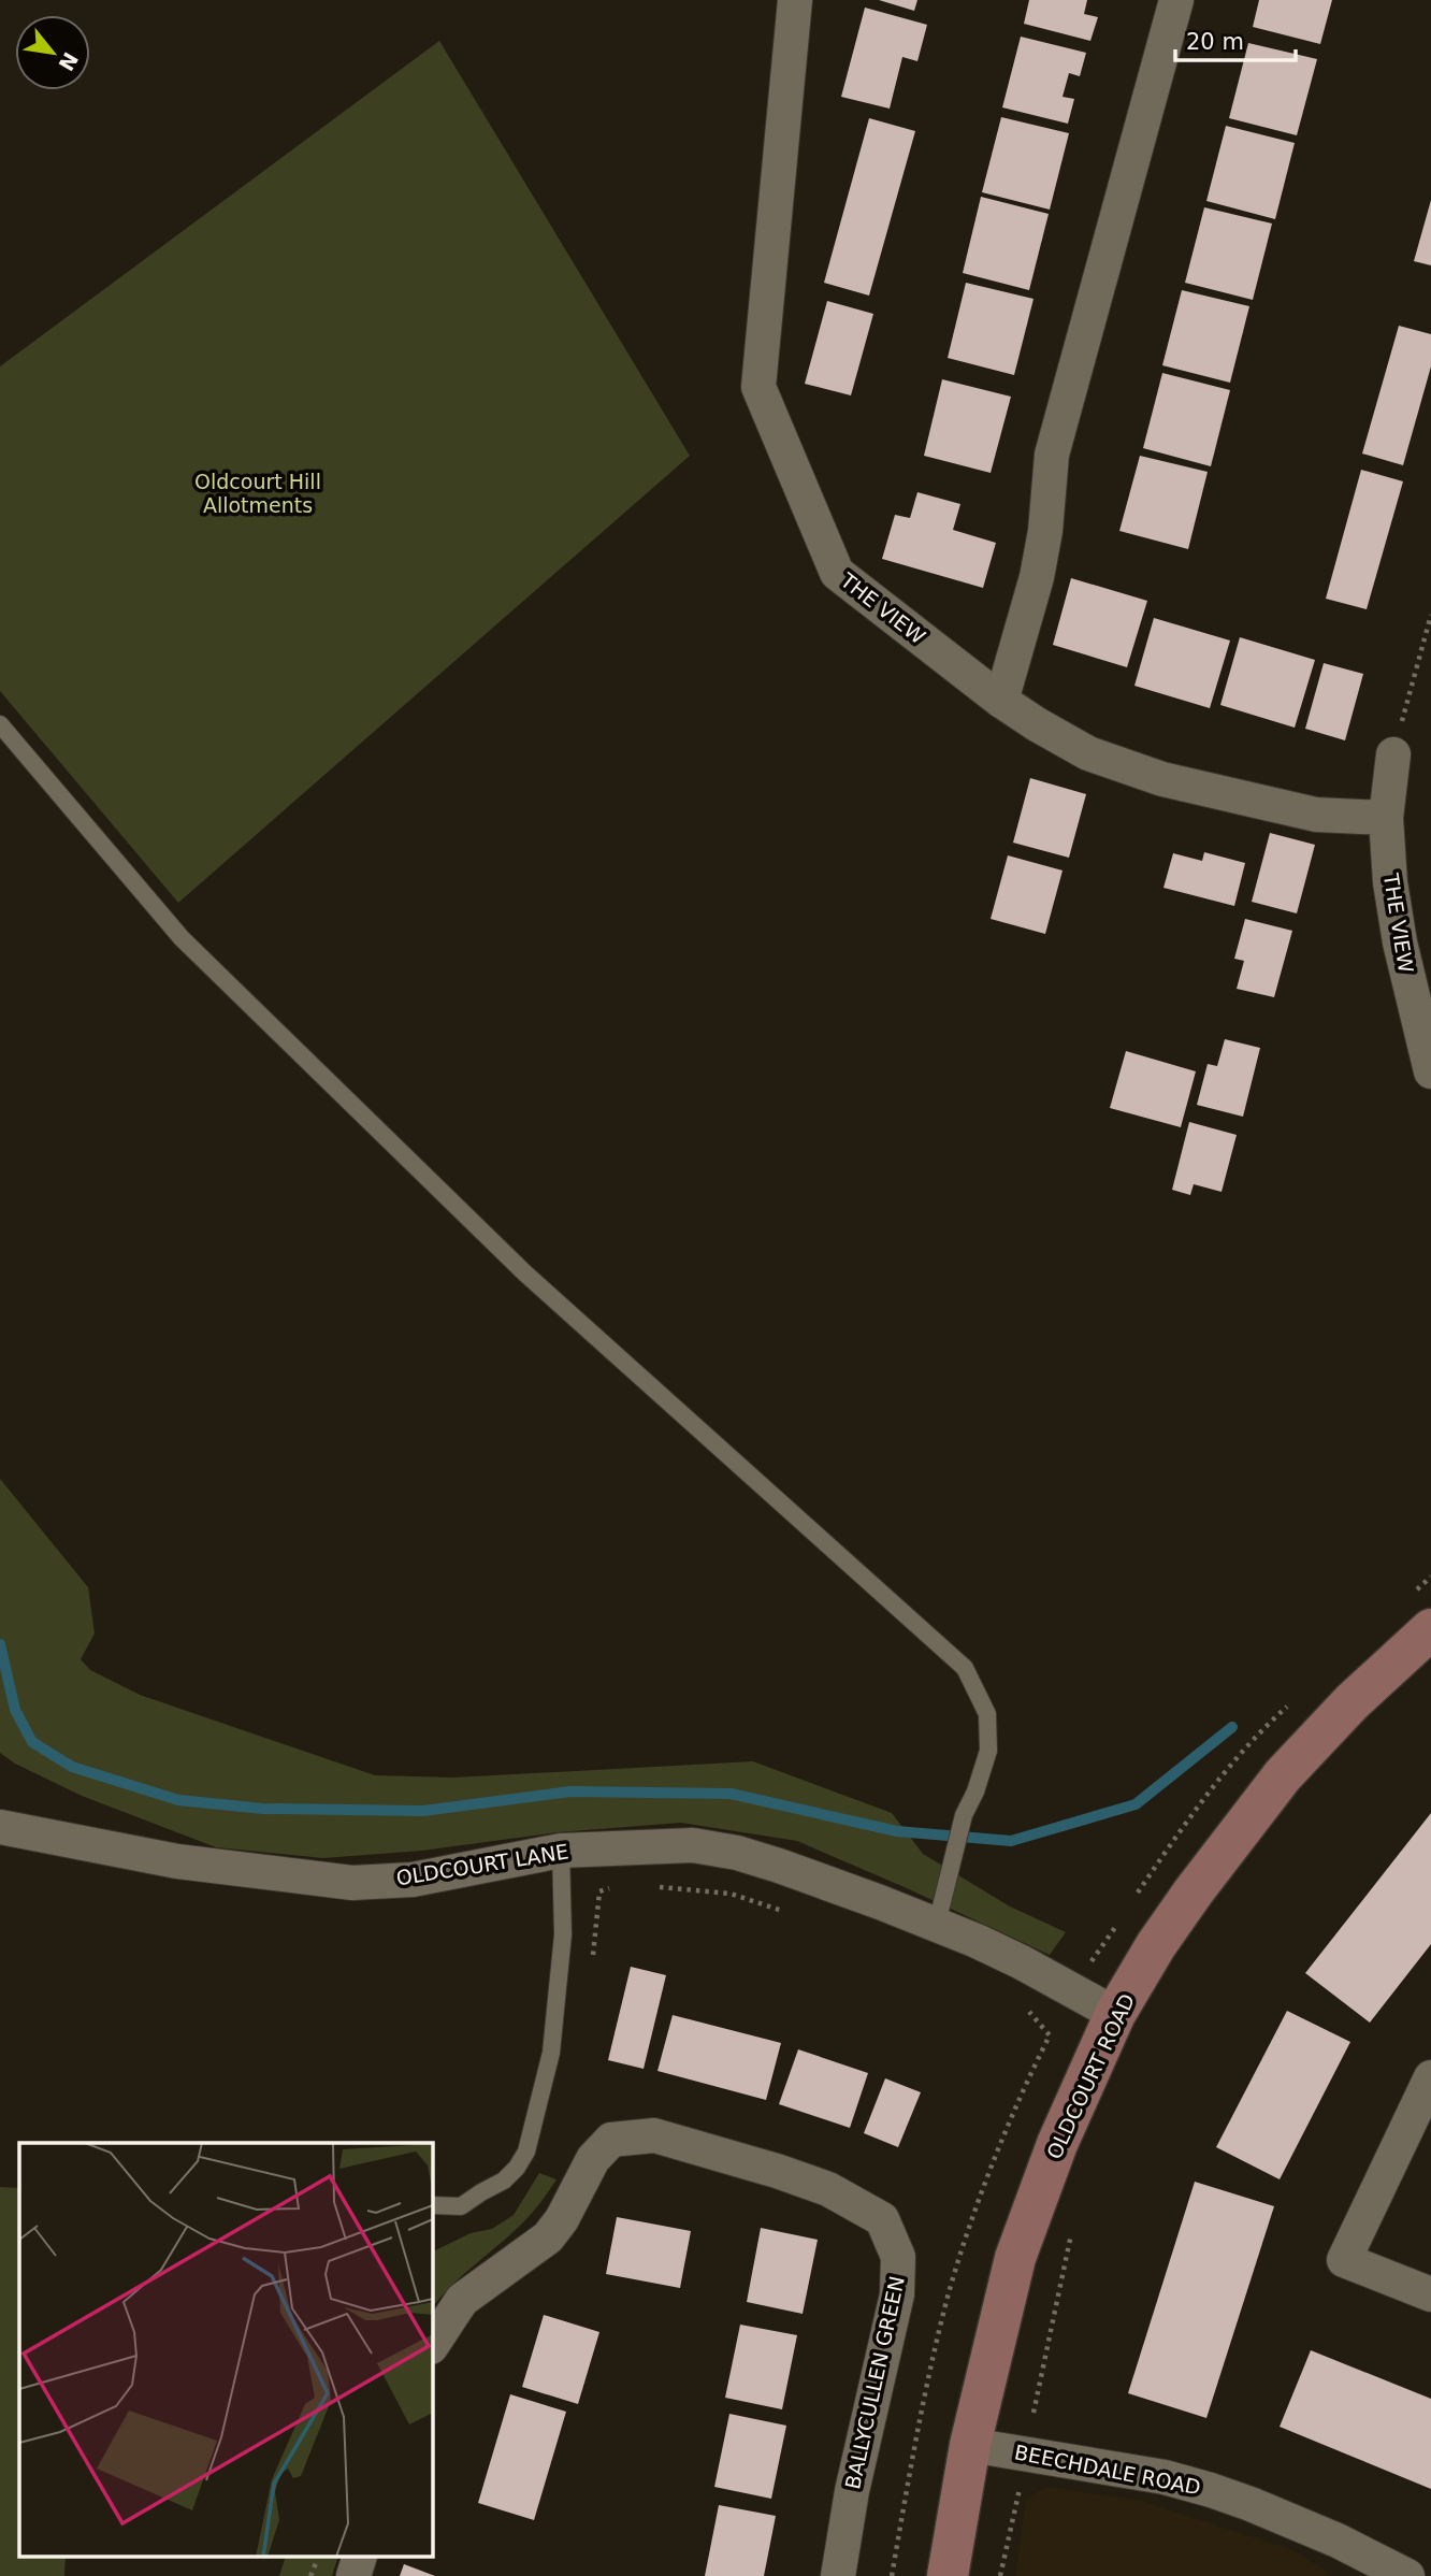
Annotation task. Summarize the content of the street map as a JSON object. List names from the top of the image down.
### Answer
{
  "streets": {
    "street": [
      "THE VIEW",
      "OLDCOURT LANE",
      "OLDCOURT ROAD",
      "BALLYCULLEN GREEN",
      "BEECHDALE ROAD"
    ]
  },
  "crossings": [
    ["OLDCOURT LANE", "OLDCOURT ROAD"],
    ["OLDCOURT ROAD", "BEECHDALE ROAD"]
  ],
  "parks": ["Oldcourt Hill Allotments"],
  "scale_bar": "20 m",
  "north": "bottom right"
}
